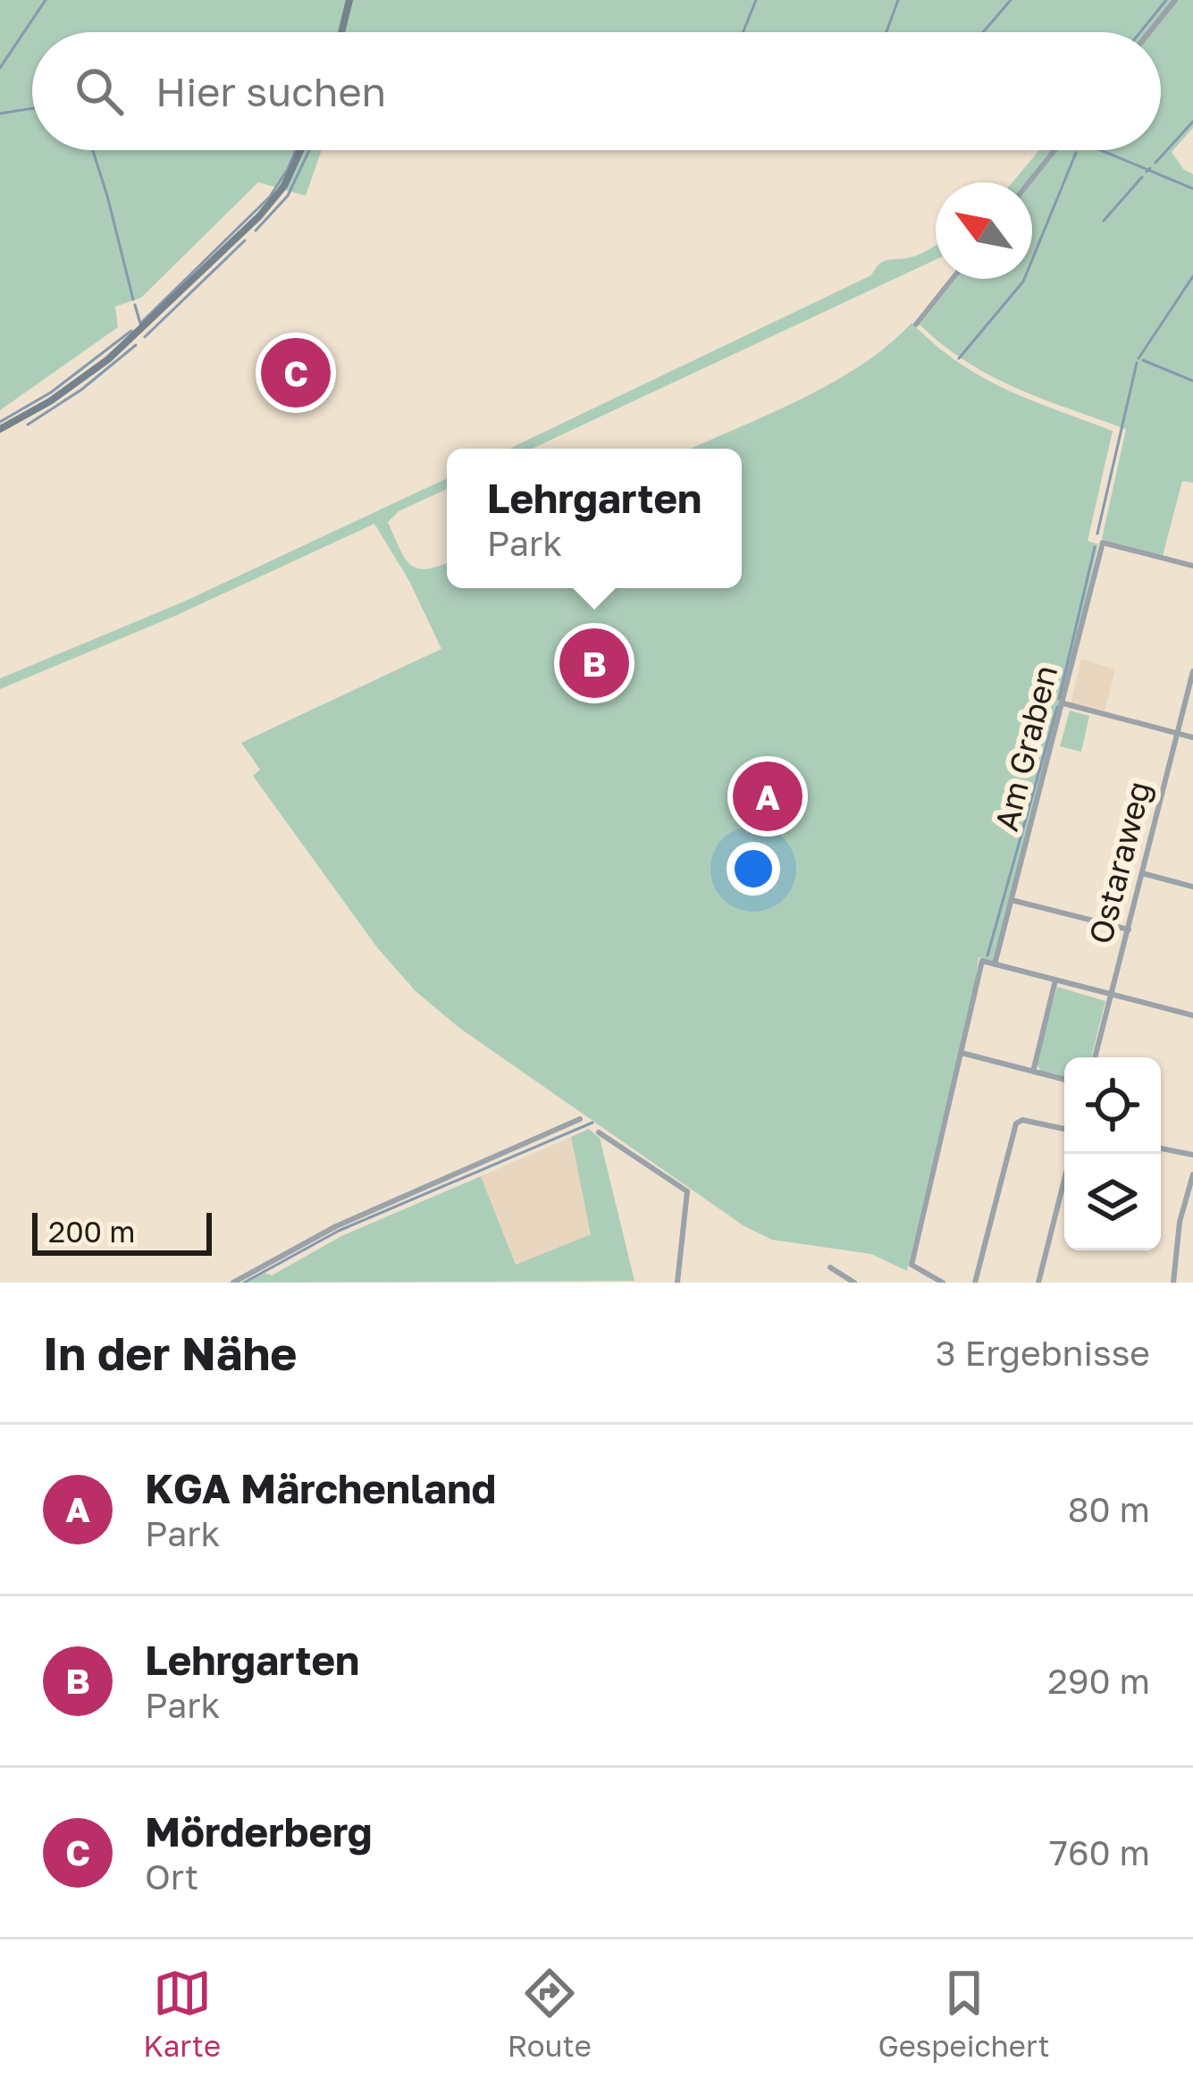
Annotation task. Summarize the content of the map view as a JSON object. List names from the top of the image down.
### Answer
{
  "streets": {
    "street": ["Am Graben", "Ostaraweg"]
  },
  "scale_bar": "200 m",
  "north": "top left",
  "page": {
    "search": "Hier suchen",
    "pins": ["C", "B", "A"],
    "popup": ["Lehrgarten", "Park"],
    "scale": "200 m",
    "heading": ["In der Nähe", "3 Ergebnisse"],
    "list": [
      {
        "mark": "A",
        "name": "KGA Märchenland",
        "note": "Park",
        "value": "80 m"
      },
      {
        "mark": "B",
        "name": "Lehrgarten",
        "note": "Park",
        "value": "290 m"
      },
      {
        "mark": "C",
        "name": "Mörderberg",
        "note": "Ort",
        "value": "760 m"
      }
    ],
    "nav": ["Karte", "Route", "Gespeichert"]
  }
}
